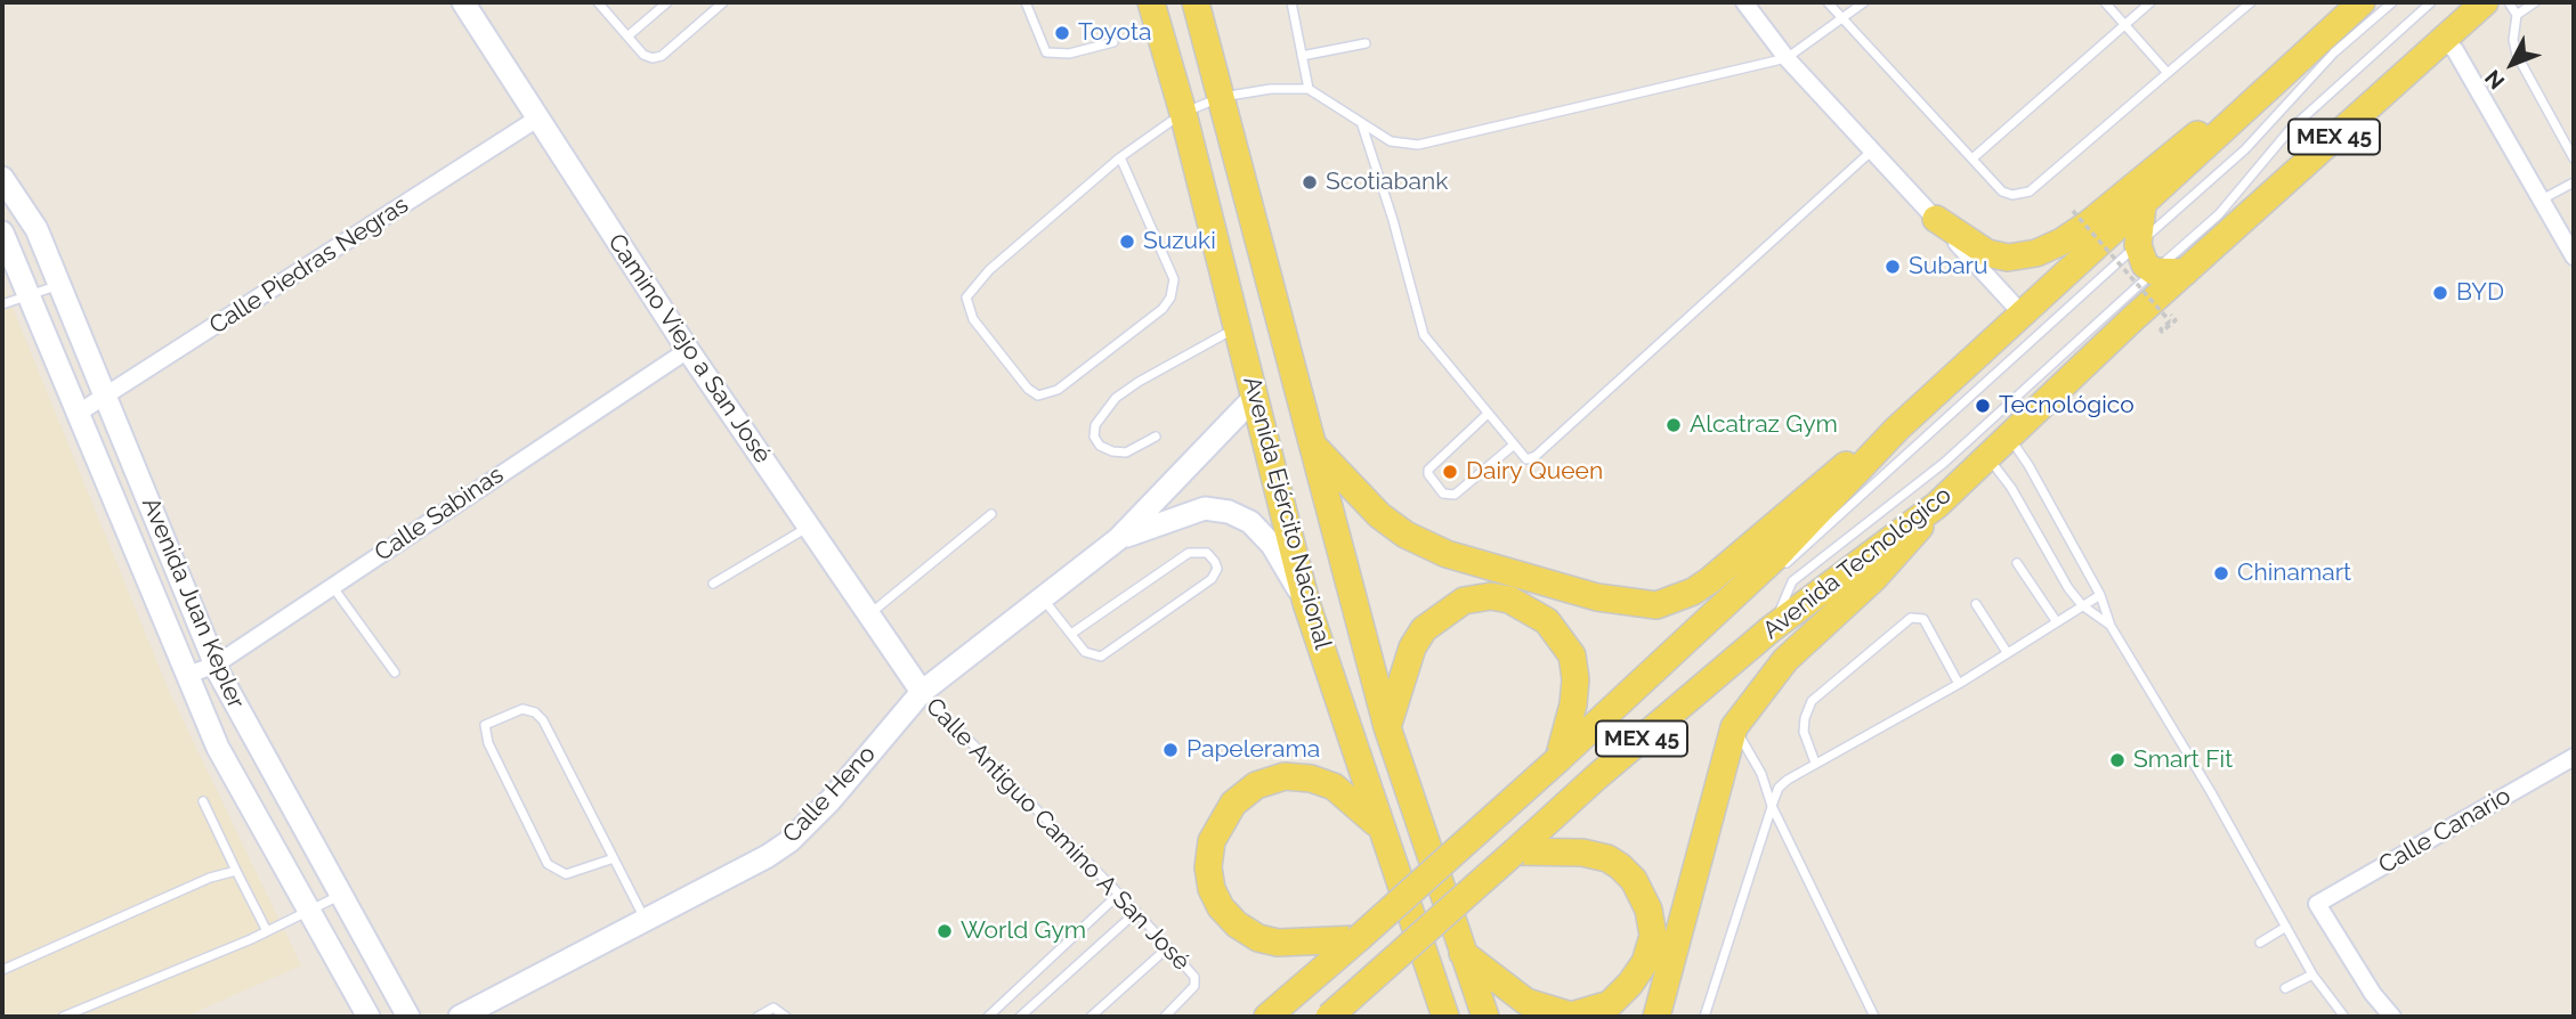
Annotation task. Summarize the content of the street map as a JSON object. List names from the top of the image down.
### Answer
{
  "streets": {
    "main road": ["MEX 45", "Avenida Ejército Nacional", "Avenida Tecnológico"],
    "street": [
      "Calle Piedras Negras",
      "Camino Viejo a San José",
      "Calle Sabinas",
      "Avenida Juan Kepler",
      "Calle Heno",
      "Calle Canario"
    ],
    "lane": ["Calle Antiguo Camino A San José"]
  },
  "crossings": [
    ["Calle Piedras Negras", "Camino Viejo a San José"],
    ["Calle Piedras Negras", "Avenida Juan Kepler"],
    ["Camino Viejo a San José", "Calle Sabinas"],
    ["Camino Viejo a San José", "Calle Heno"],
    ["Camino Viejo a San José", "Calle Antiguo Camino A San José"],
    ["Avenida Ejército Nacional", "Calle Heno"],
    ["Calle Sabinas", "Avenida Juan Kepler"],
    ["Calle Heno", "Calle Antiguo Camino A San José"]
  ],
  "places": [
    "Toyota",
    "Scotiabank",
    "Suzuki",
    "Subaru",
    "BYD",
    "Tecnológico",
    "Alcatraz Gym",
    "Dairy Queen",
    "Chinamart",
    "Papelerama",
    "Smart Fit",
    "World Gym"
  ],
  "north": "bottom left"
}
